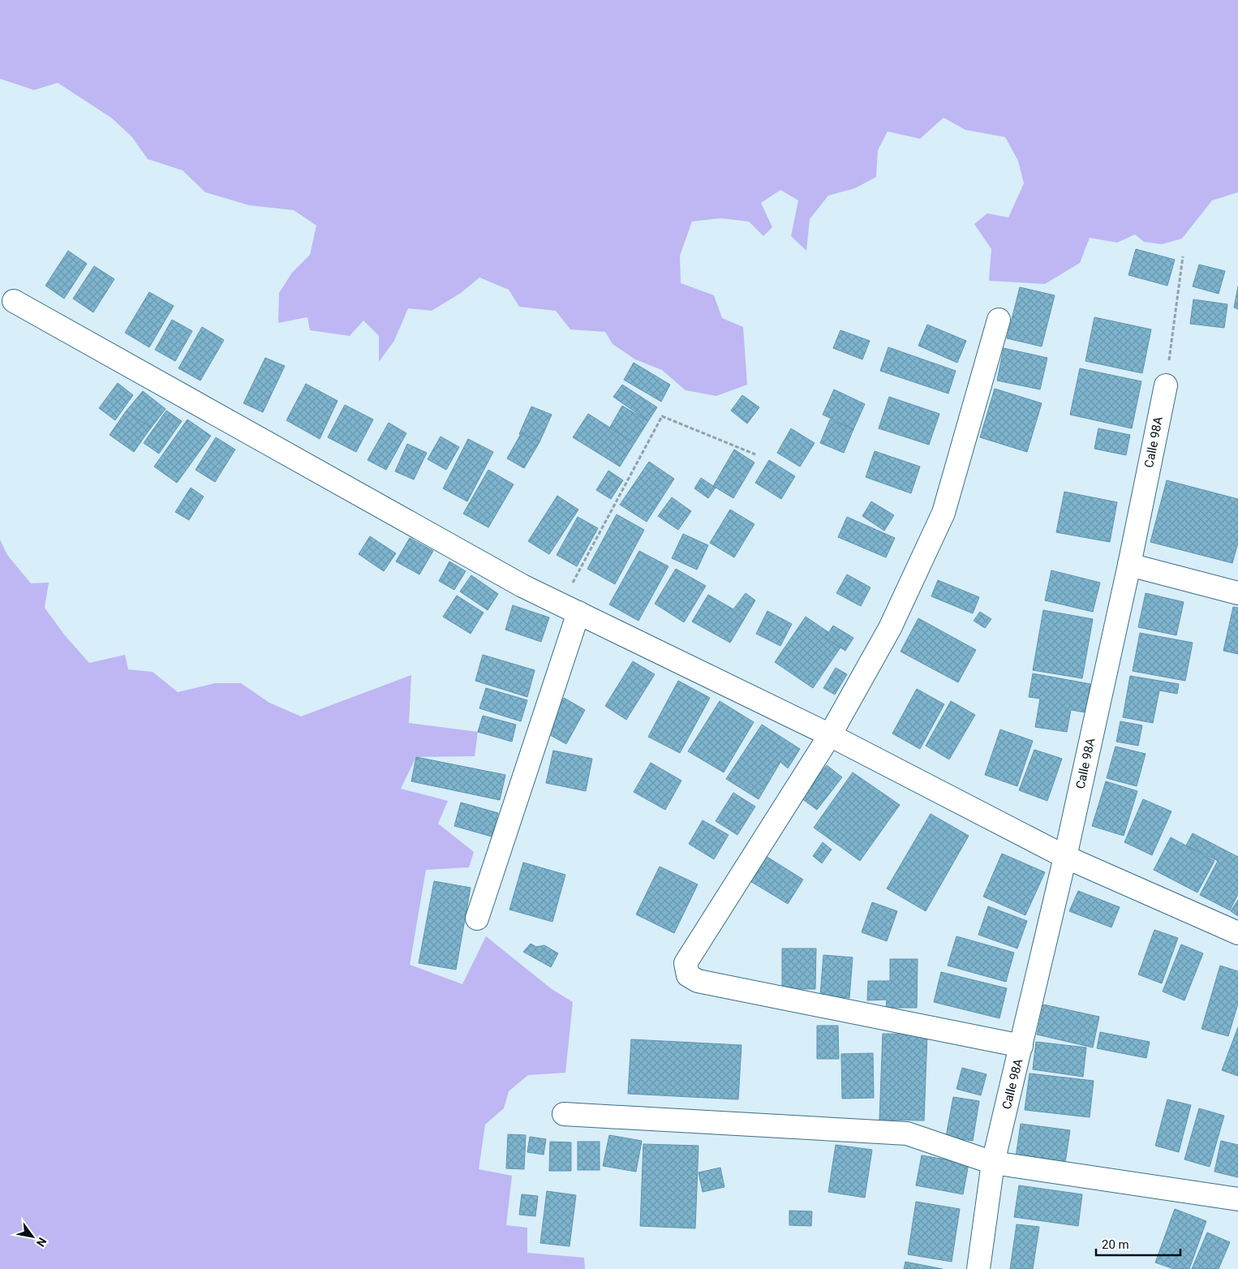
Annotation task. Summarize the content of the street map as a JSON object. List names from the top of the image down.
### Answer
{
  "streets": {
    "street": ["Calle 98A"]
  },
  "scale_bar": "20 m",
  "north": "bottom right"
}
